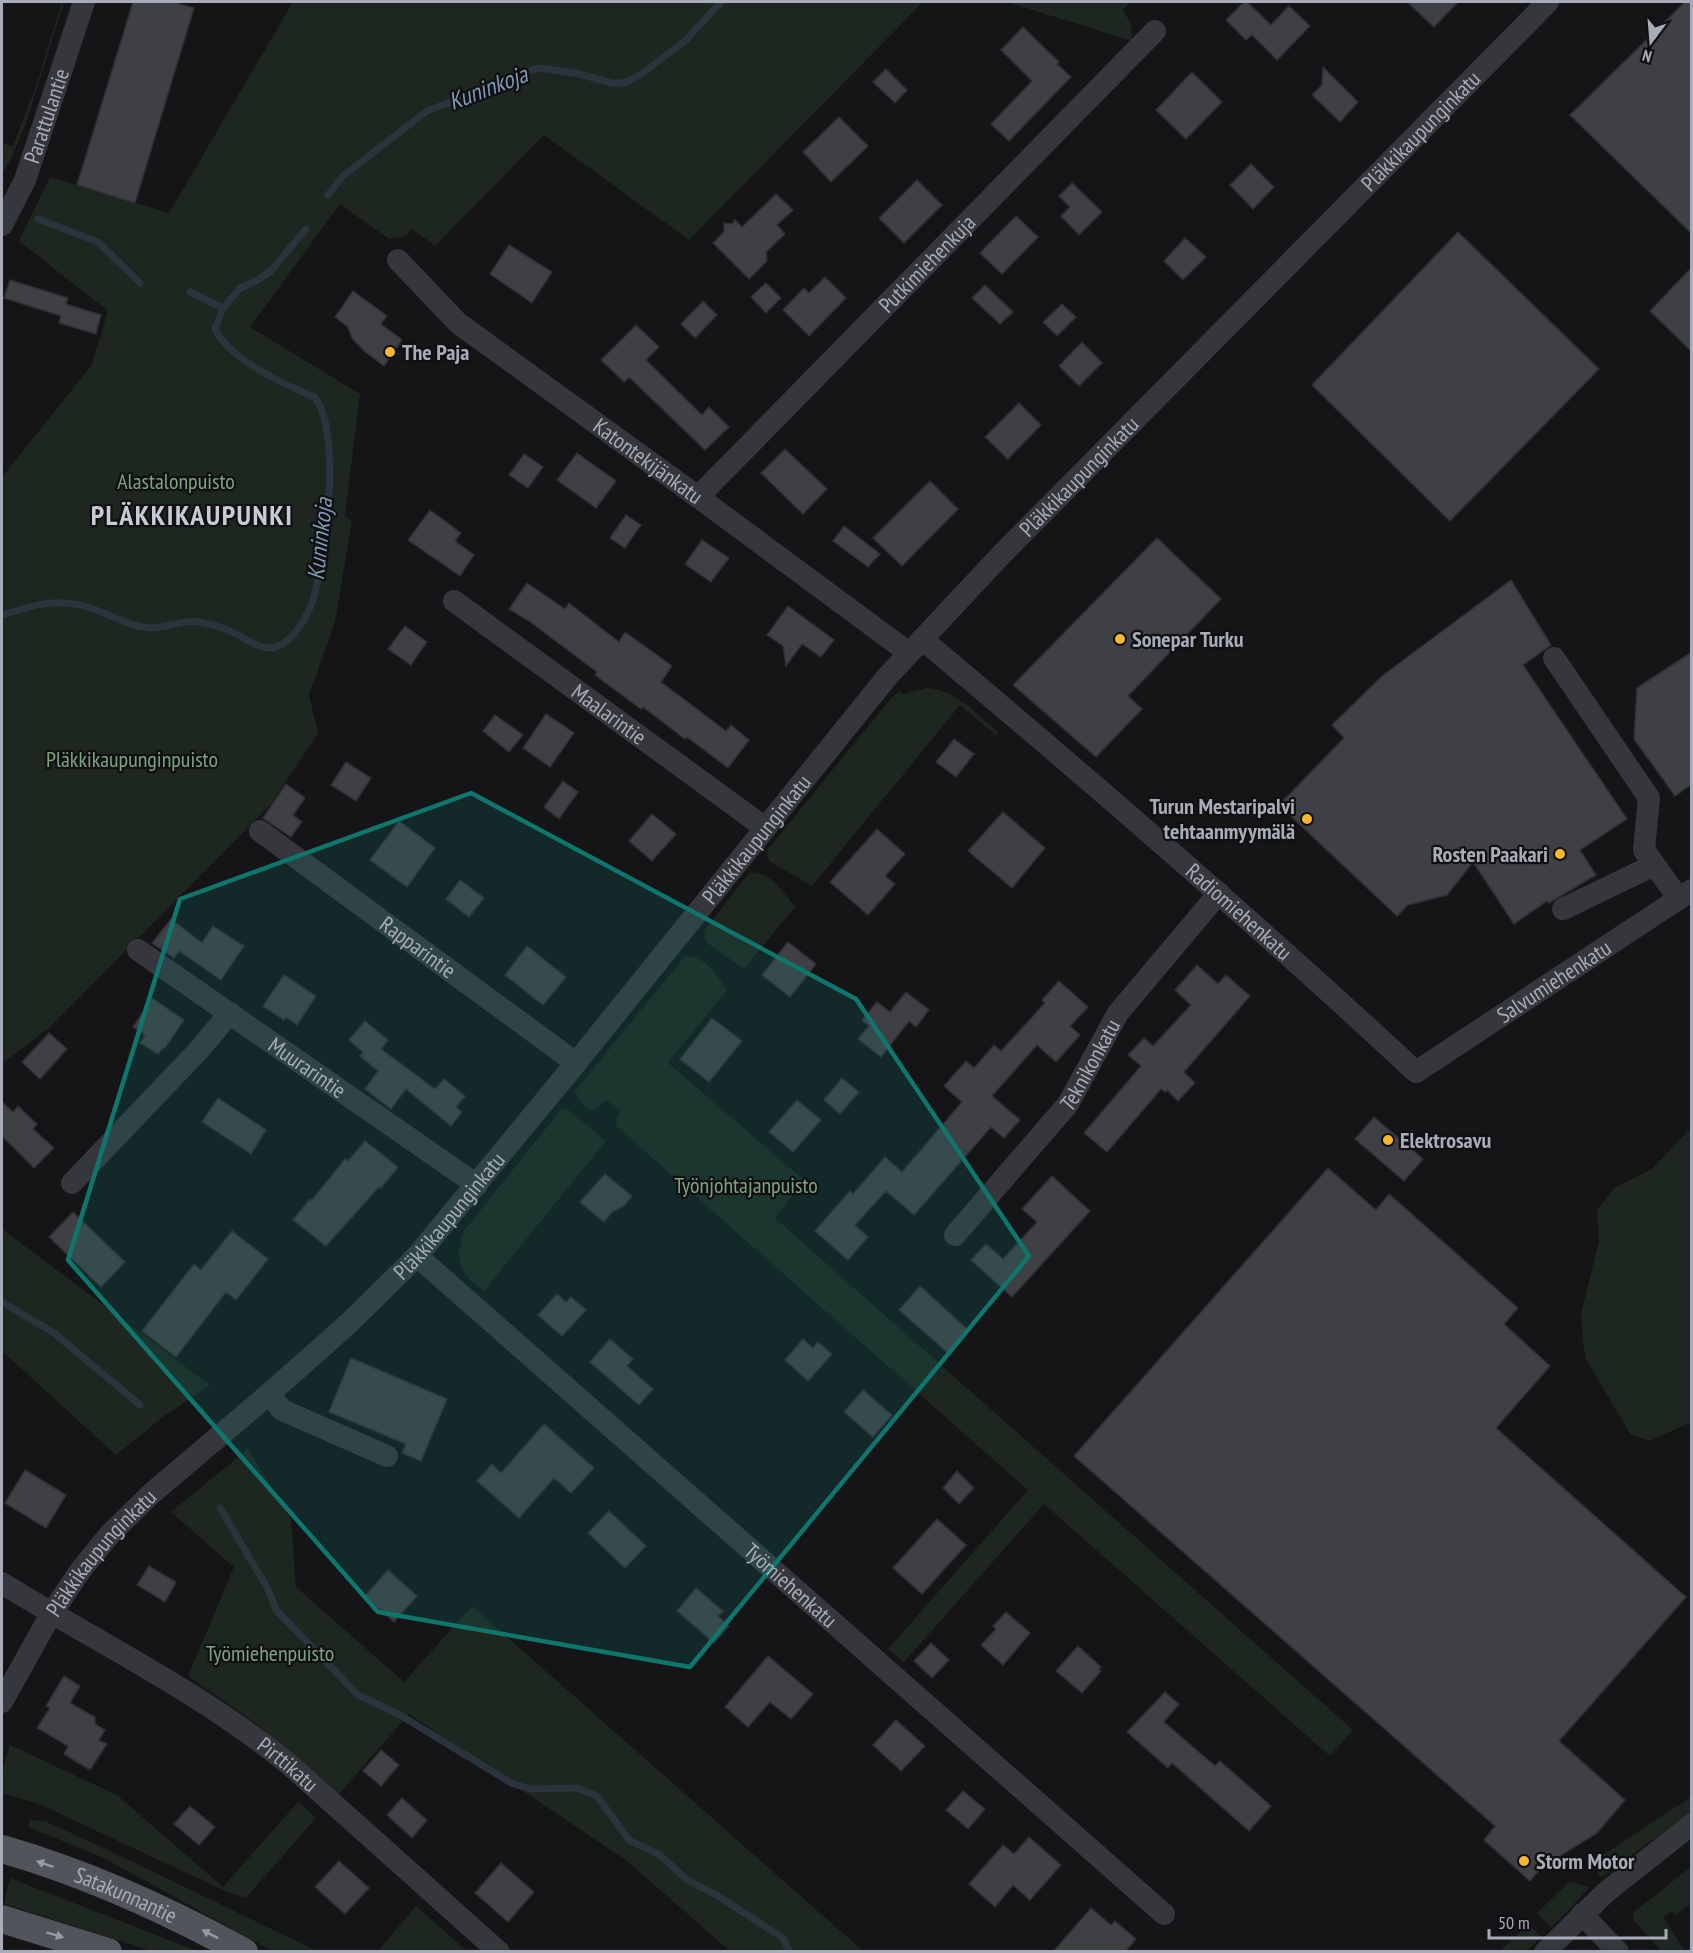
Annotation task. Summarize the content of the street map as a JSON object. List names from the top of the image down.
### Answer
{
  "streets": {
    "main road": ["Satakunnantie"],
    "street": [
      "Parattulantie",
      "Pläkkikaupunginkatu",
      "Putkimiehenkuja",
      "Katontekijänkatu",
      "Maalarintie",
      "Radiomiehenkatu",
      "Rapparintie",
      "Salvumiehenkatu",
      "Teknikonkatu",
      "Muurarintie",
      "Työmiehenkatu",
      "Pirttikatu"
    ]
  },
  "crossings": [
    ["Pläkkikaupunginkatu", "Katontekijänkatu"],
    ["Pläkkikaupunginkatu", "Maalarintie"],
    ["Pläkkikaupunginkatu", "Radiomiehenkatu"],
    ["Pläkkikaupunginkatu", "Rapparintie"],
    ["Pläkkikaupunginkatu", "Muurarintie"],
    ["Pläkkikaupunginkatu", "Työmiehenkatu"],
    ["Pläkkikaupunginkatu", "Pirttikatu"],
    ["Putkimiehenkuja", "Katontekijänkatu"],
    ["Katontekijänkatu", "Radiomiehenkatu"],
    ["Radiomiehenkatu", "Salvumiehenkatu"],
    ["Radiomiehenkatu", "Teknikonkatu"]
  ],
  "districts": ["PLÄKKIKAUPUNKI"],
  "water": ["Kuninkoja"],
  "parks": [
    "Alastalonpuisto",
    "Pläkkikaupunginpuisto",
    "Työnjohtajanpuisto",
    "Työmiehenpuisto"
  ],
  "places": [
    "The Paja",
    "Sonepar Turku",
    "Turun Mestaripalvi tehtaanmyymälä",
    "Rosten Paakari",
    "Elektrosavu",
    "Storm Motor"
  ],
  "scale_bar": "50 m",
  "north": "bottom"
}
